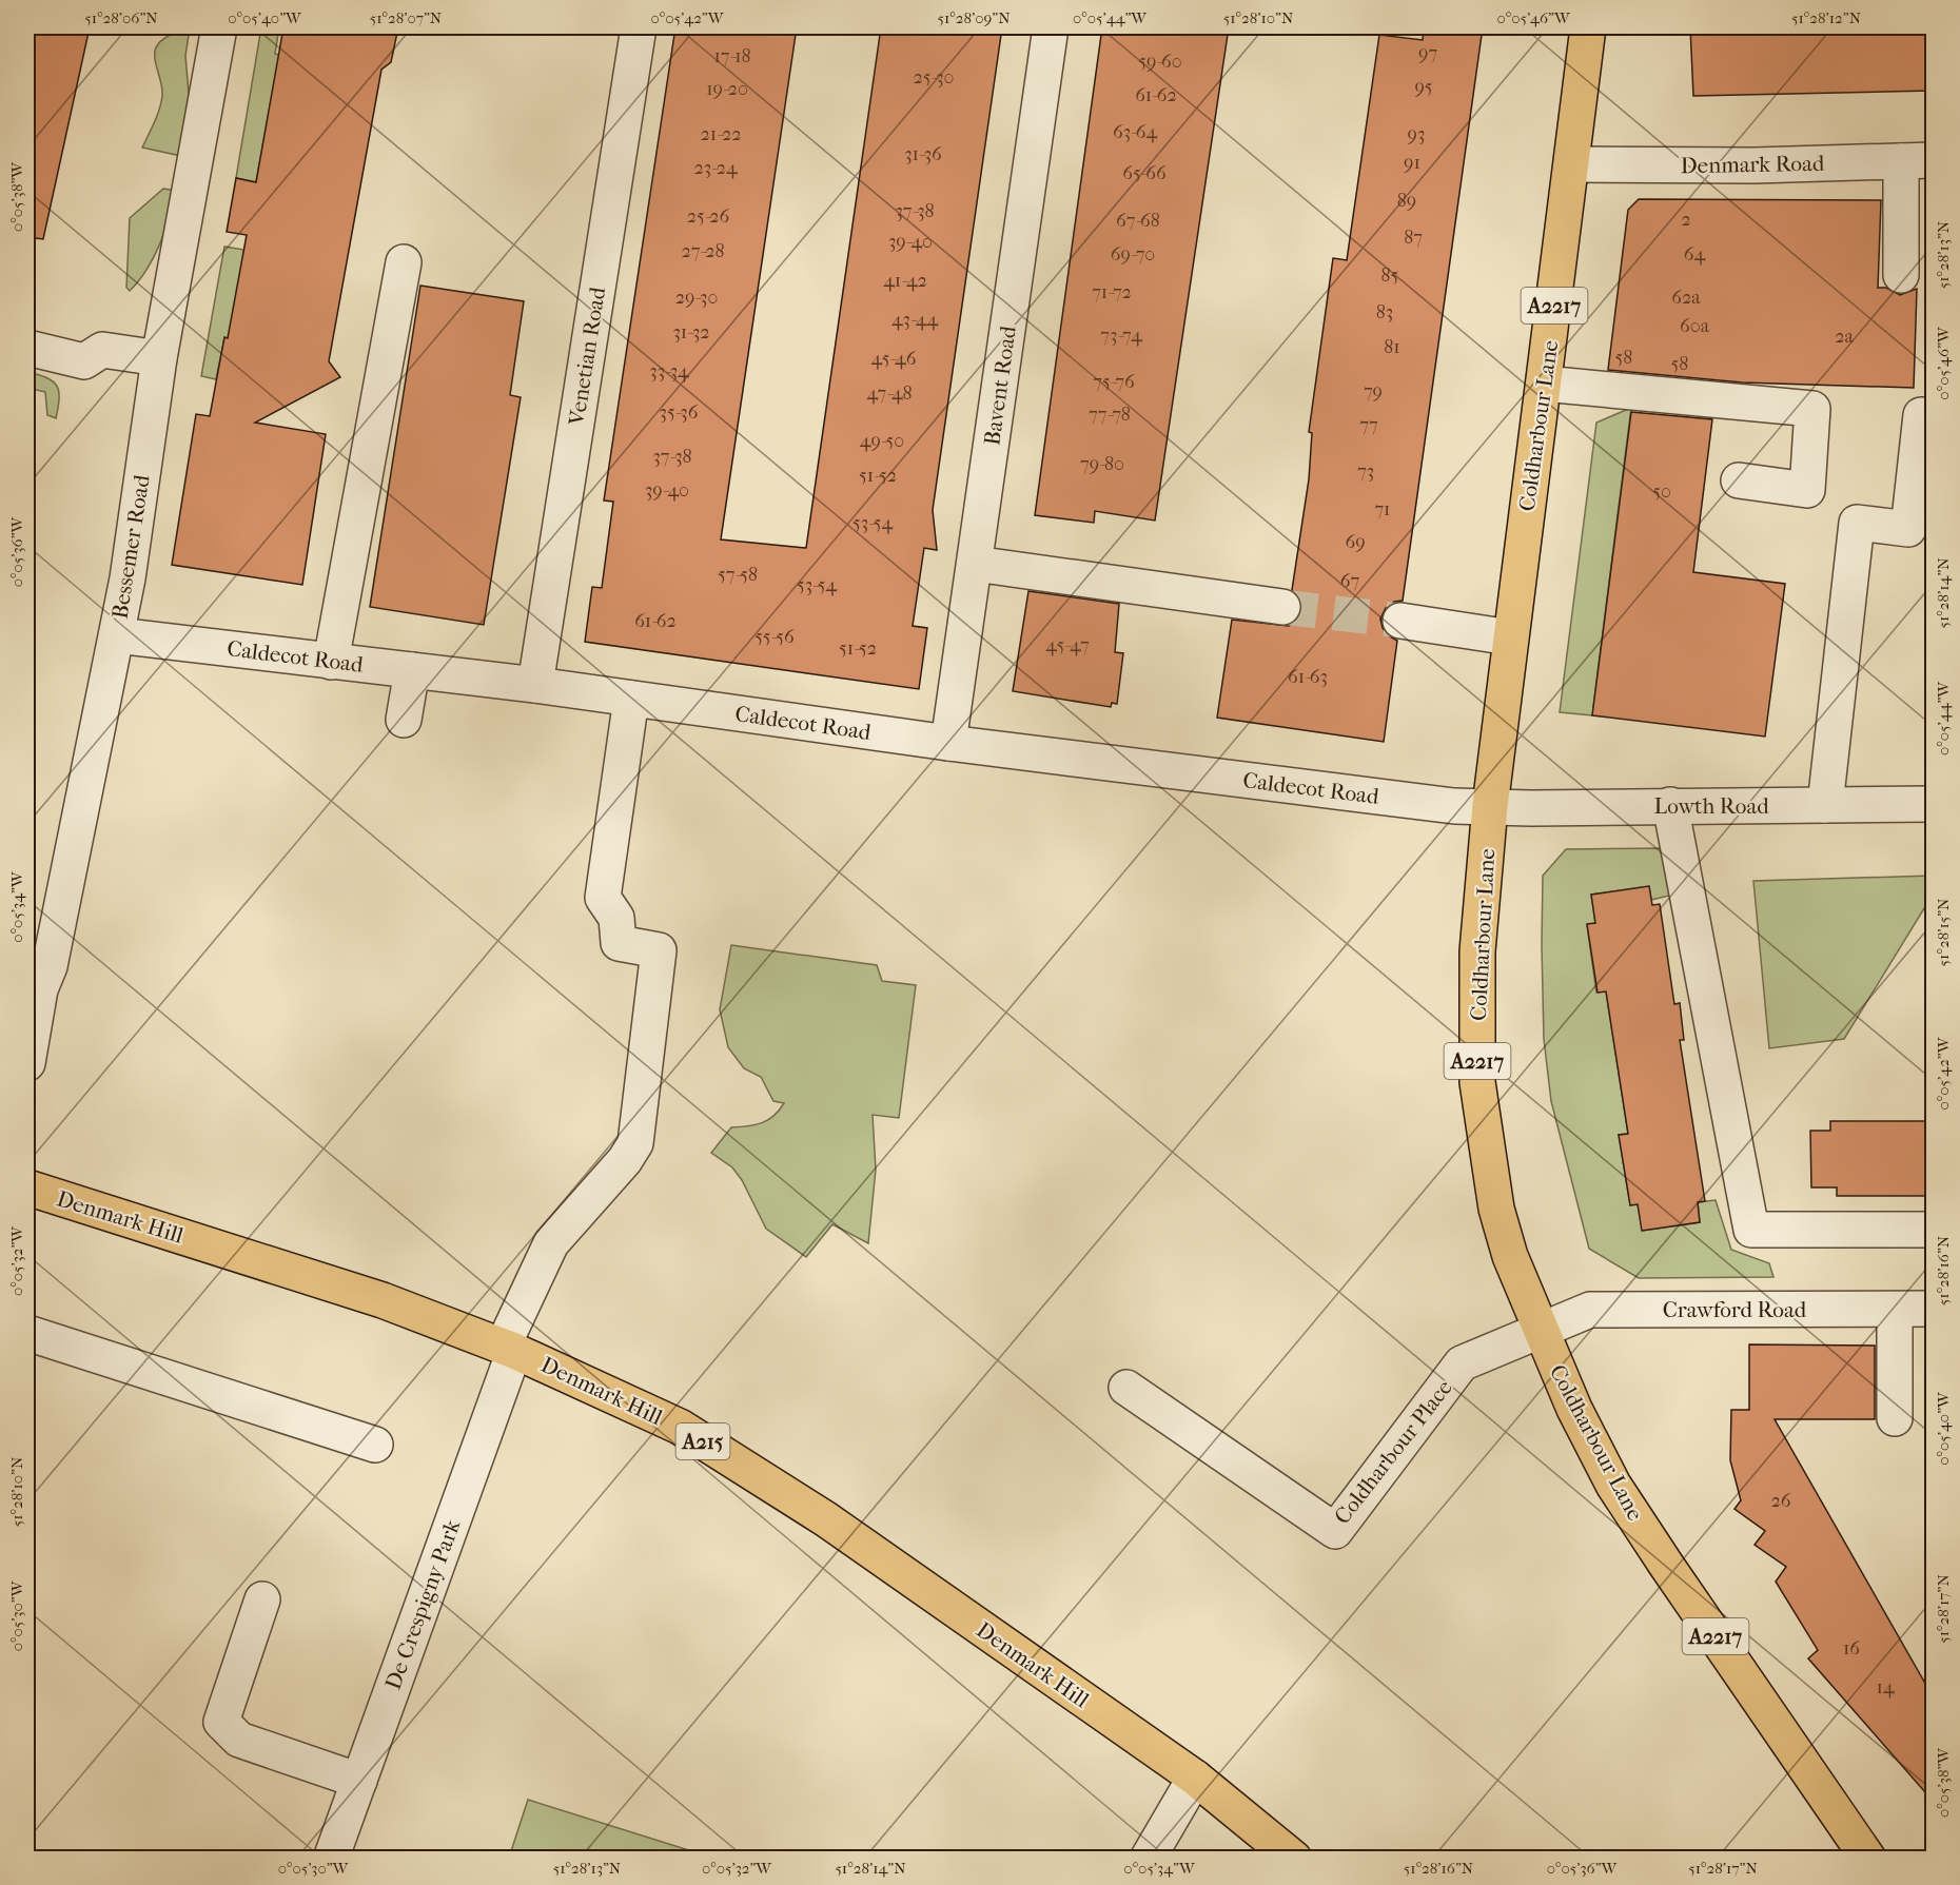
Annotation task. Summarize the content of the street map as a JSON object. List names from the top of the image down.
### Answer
{
  "streets": {
    "main road": [
      "A2217",
      "Coldharbour Lane",
      "Denmark Hill",
      "A215"
    ],
    "street": [
      "Denmark Road",
      "Venetian Road",
      "Bavent Road",
      "Bessemer Road",
      "Caldecot Road",
      "Lowth Road",
      "Crawford Road",
      "Coldharbour Place",
      "De Crespigny Park"
    ]
  },
  "crossings": [
    ["Denmark Road", "Coldharbour Lane"],
    ["Venetian Road", "Caldecot Road"],
    ["Bavent Road", "Caldecot Road"],
    ["Coldharbour Lane", "Caldecot Road"],
    ["Coldharbour Lane", "Lowth Road"],
    ["Coldharbour Lane", "Crawford Road"],
    ["Coldharbour Lane", "Coldharbour Place"],
    ["Bessemer Road", "Caldecot Road"],
    ["Caldecot Road", "Lowth Road"],
    ["Caldecot Road", "De Crespigny Park"],
    ["Denmark Hill", "De Crespigny Park"],
    ["Crawford Road", "Coldharbour Place"]
  ],
  "house_numbers": [
    "97",
    "17-18",
    "59-60",
    "25-30",
    "95",
    "19-20",
    "61-62",
    "63-64",
    "21-22",
    "93",
    "31-36",
    "91",
    "23-24",
    "65-66",
    "89",
    "37-38",
    "25-26",
    "2",
    "67-68",
    "87",
    "39-40",
    "27-28",
    "69-70",
    "64",
    "85",
    "41-42",
    "71-72",
    "29-30",
    "62a",
    "83",
    "43-44",
    "60a",
    "31-32",
    "73-74",
    "2a",
    "81",
    "58",
    "45-46",
    "58",
    "33-34",
    "75-76",
    "79",
    "47-48",
    "35-36",
    "77-78",
    "77",
    "49-50",
    "37-38",
    "79-80",
    "73",
    "51-52",
    "39-40",
    "50",
    "71",
    "53-54",
    "69",
    "57-58",
    "67",
    "53-54",
    "61-62",
    "55-56",
    "45-47",
    "51-52",
    "61-63",
    "26",
    "16",
    "14"
  ],
  "coordinates": [
    "51°28'06\"N",
    "0°05'40\"W",
    "51°28'07\"N",
    "0°05'42\"W",
    "51°28'09\"N",
    "0°05'44\"W",
    "51°28'10\"N",
    "0°05'46\"W",
    "51°28'12\"N",
    "0°05'38\"W",
    "51°28'13\"N",
    "0°05'36\"W",
    "51°28'14\"N",
    "0°05'34\"W",
    "51°28'15\"N",
    "0°05'32\"W",
    "51°28'16\"N",
    "51°28'17\"N",
    "0°05'30\"W"
  ]
}
